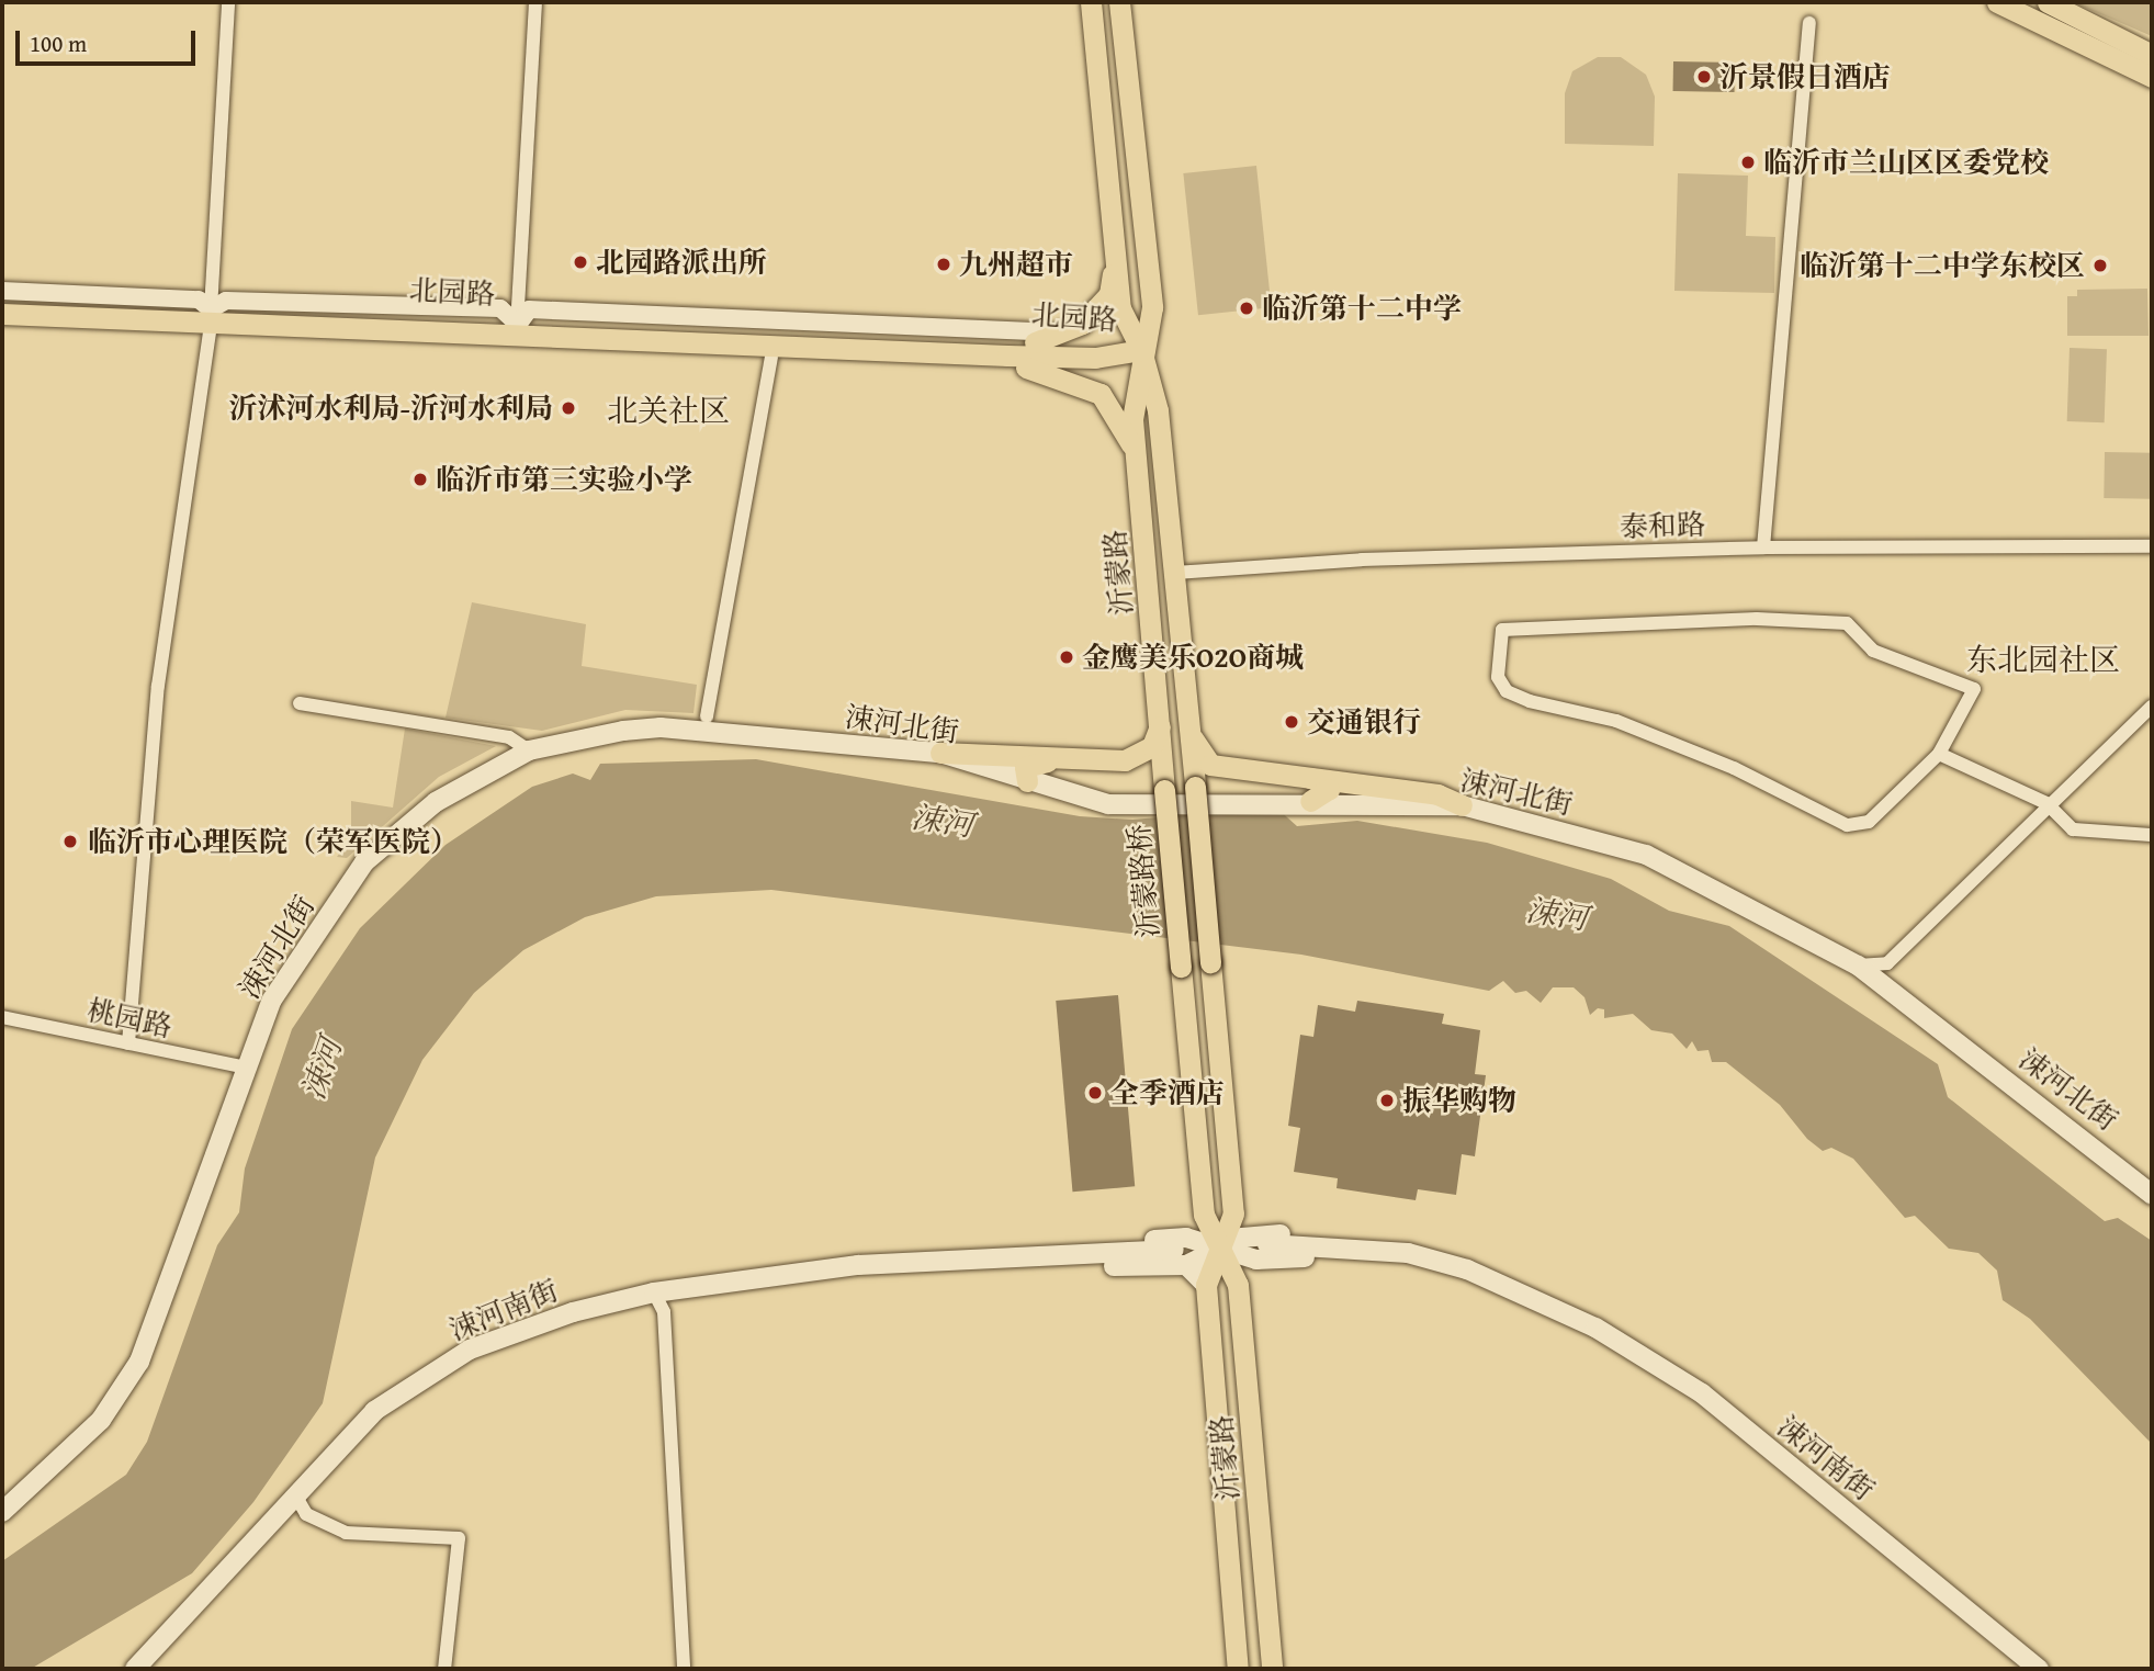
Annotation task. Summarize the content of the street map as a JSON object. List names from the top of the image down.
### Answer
{
  "streets": {
    "main road": [
      "北园路",
      "沂蒙路",
      "涑河北街",
      "沂蒙路桥",
      "涑河南街"
    ],
    "street": ["泰和路", "桃园路"]
  },
  "crossings": [
    ["北园路", "沂蒙路"],
    ["泰和路", "沂蒙路"],
    ["沂蒙路", "沂蒙路桥"],
    ["涑河北街", "桃园路"]
  ],
  "districts": ["北关社区", "东北园社区"],
  "water": ["涑河"],
  "places": [
    "沂景假日酒店",
    "临沂市兰山区区委党校",
    "北园路派出所",
    "九州超市",
    "临沂第十二中学东校区",
    "临沂第十二中学",
    "沂沭河水利局-沂河水利局",
    "临沂市第三实验小学",
    "金鹰美乐O2O商城",
    "交通银行",
    "临沂市心理医院（荣军医院）",
    "全季酒店",
    "振华购物"
  ],
  "scale_bar": "100 m"
}
